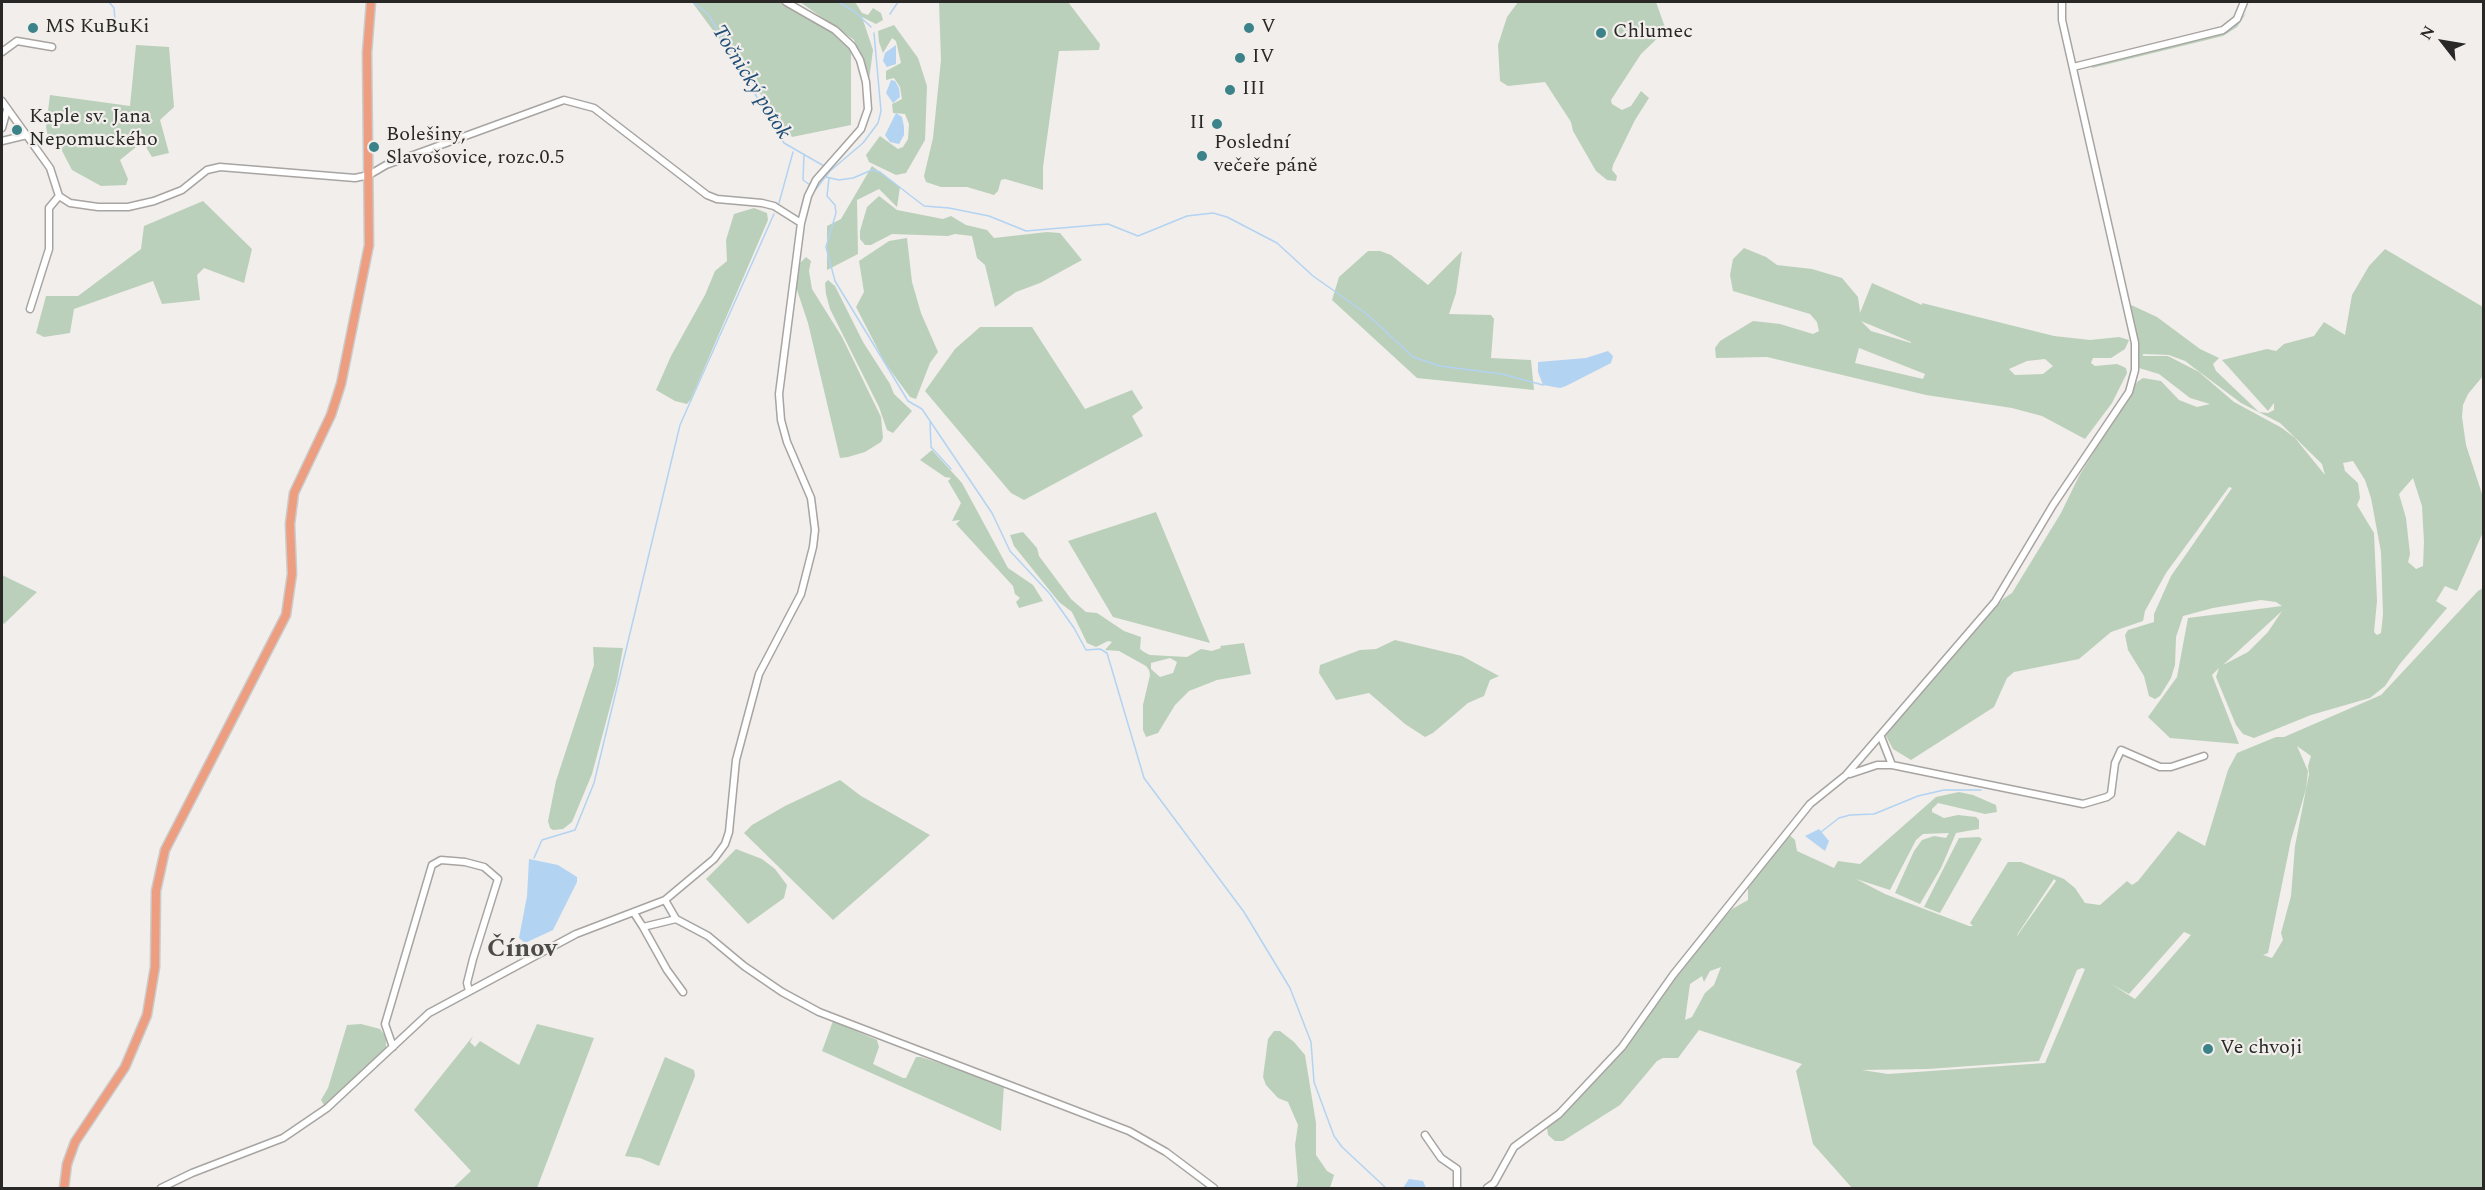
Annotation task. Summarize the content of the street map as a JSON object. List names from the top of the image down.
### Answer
{
  "districts": ["Čínov"],
  "water": ["Točnický potok"],
  "places": [
    "MS KuBuKi",
    "V",
    "Chlumec",
    "IV",
    "III",
    "II",
    "Kaple sv. Jana Nepomuckého",
    "Bolešiny, Slavošovice, rozc.0.5",
    "Poslední večeře páně",
    "Ve chvoji"
  ],
  "north": "top left"
}
